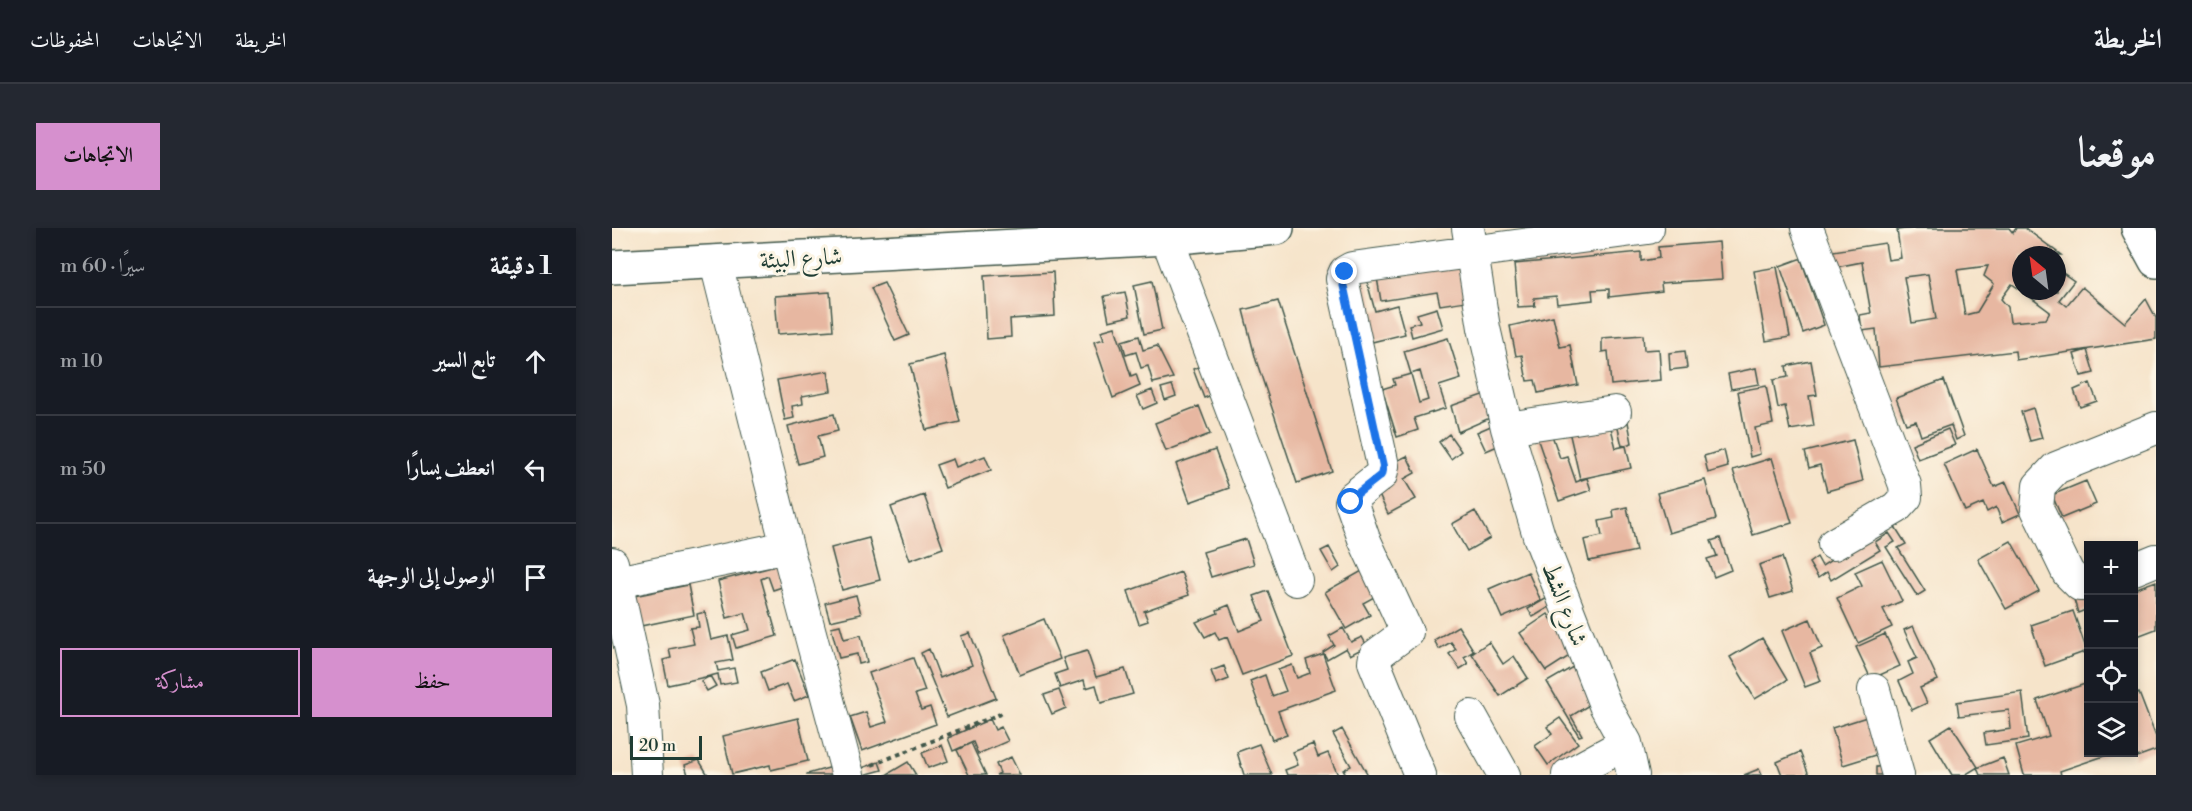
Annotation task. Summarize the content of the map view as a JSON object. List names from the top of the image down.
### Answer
{
  "streets": {
    "main road": ["شارع البيئة"],
    "street": ["شارع الشط"]
  },
  "scale_bar": "20 m",
  "north": "top left",
  "page": {
    "header": "الخريطة",
    "nav": ["الخريطة", "الاتجاهات", "المحفوظات"],
    "title": "موقعنا",
    "buttons": [
      "الاتجاهات",
      ["حفظ", "مشاركة"]
    ],
    "heading": ["1 دقيقة", "سيرًا · 60 m"],
    "list": [
      ["تابع السير", "10 m"],
      ["انعطف يسارًا", "50 m"],
      "الوصول إلى الوجهة"
    ],
    "map_buttons": ["+", "−"],
    "scale": "20 m"
  }
}
